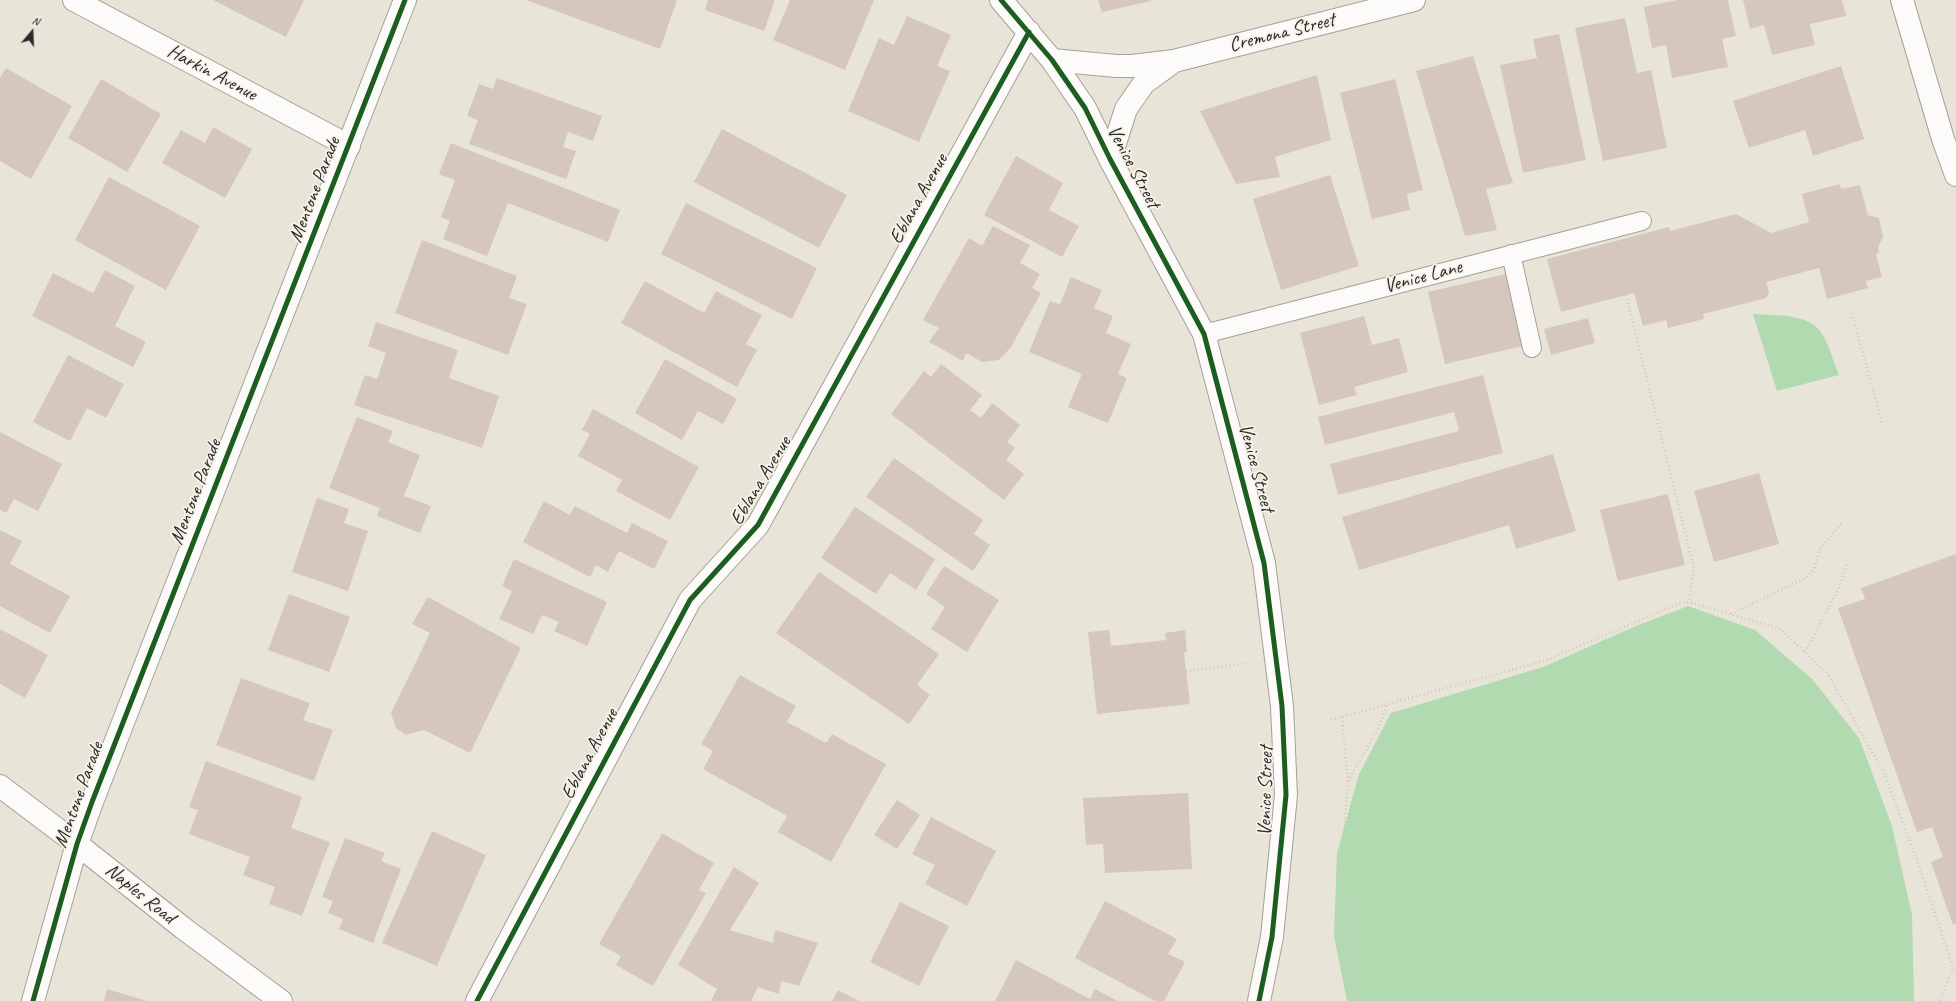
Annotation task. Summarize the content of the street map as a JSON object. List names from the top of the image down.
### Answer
{
  "streets": {
    "street": [
      "Cremona Street",
      "Harkin Avenue",
      "Venice Street",
      "Mentone Parade",
      "Eblana Avenue",
      "Naples Road"
    ],
    "lane": ["Venice Lane"]
  },
  "crossings": [
    ["Cremona Street", "Venice Street"],
    ["Harkin Avenue", "Mentone Parade"],
    ["Venice Street", "Eblana Avenue"],
    ["Venice Street", "Venice Lane"],
    ["Mentone Parade", "Naples Road"]
  ],
  "north": "top"
}
